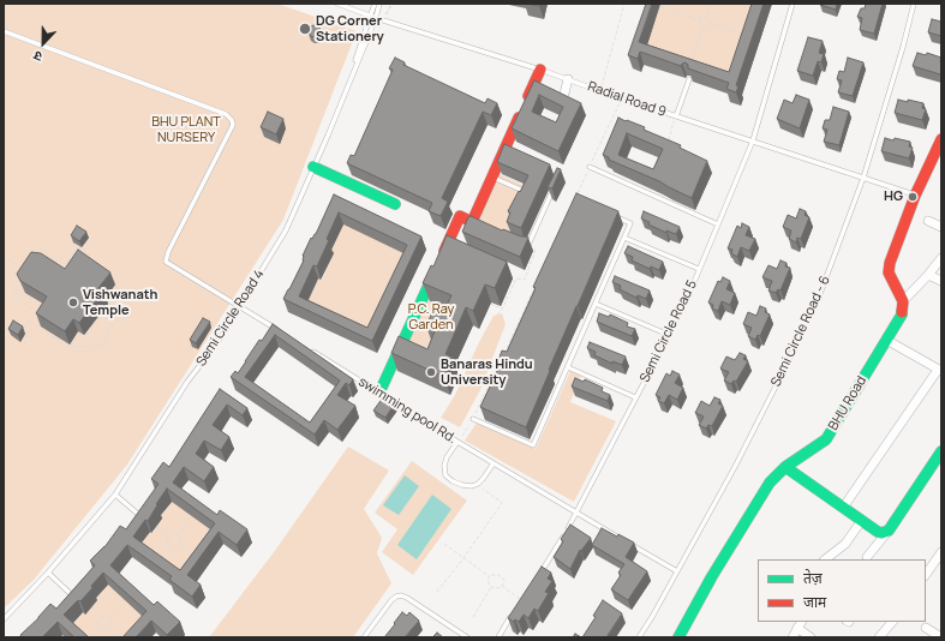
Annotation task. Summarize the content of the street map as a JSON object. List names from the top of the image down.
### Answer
{
  "streets": {
    "street": ["BHU Road"],
    "lane": [
      "Radial Road 9",
      "Semi Circle Road 4",
      "Semi Circle Road 5",
      "Semi Circle Road - 6",
      "swimming pool Rd."
    ]
  },
  "crossings": [
    ["Radial Road 9", "Semi Circle Road 4"],
    ["Radial Road 9", "Semi Circle Road 5"],
    ["Radial Road 9", "Semi Circle Road - 6"],
    ["Semi Circle Road 5", "swimming pool Rd."]
  ],
  "parks": ["BHU PLANT NURSERY", "P.C. Ray Garden"],
  "places": [
    "DG Corner Stationery",
    "HG",
    "Vishwanath Temple",
    "Banaras Hindu University"
  ],
  "legend": ["तेज़", "जाम"],
  "north": "bottom"
}
